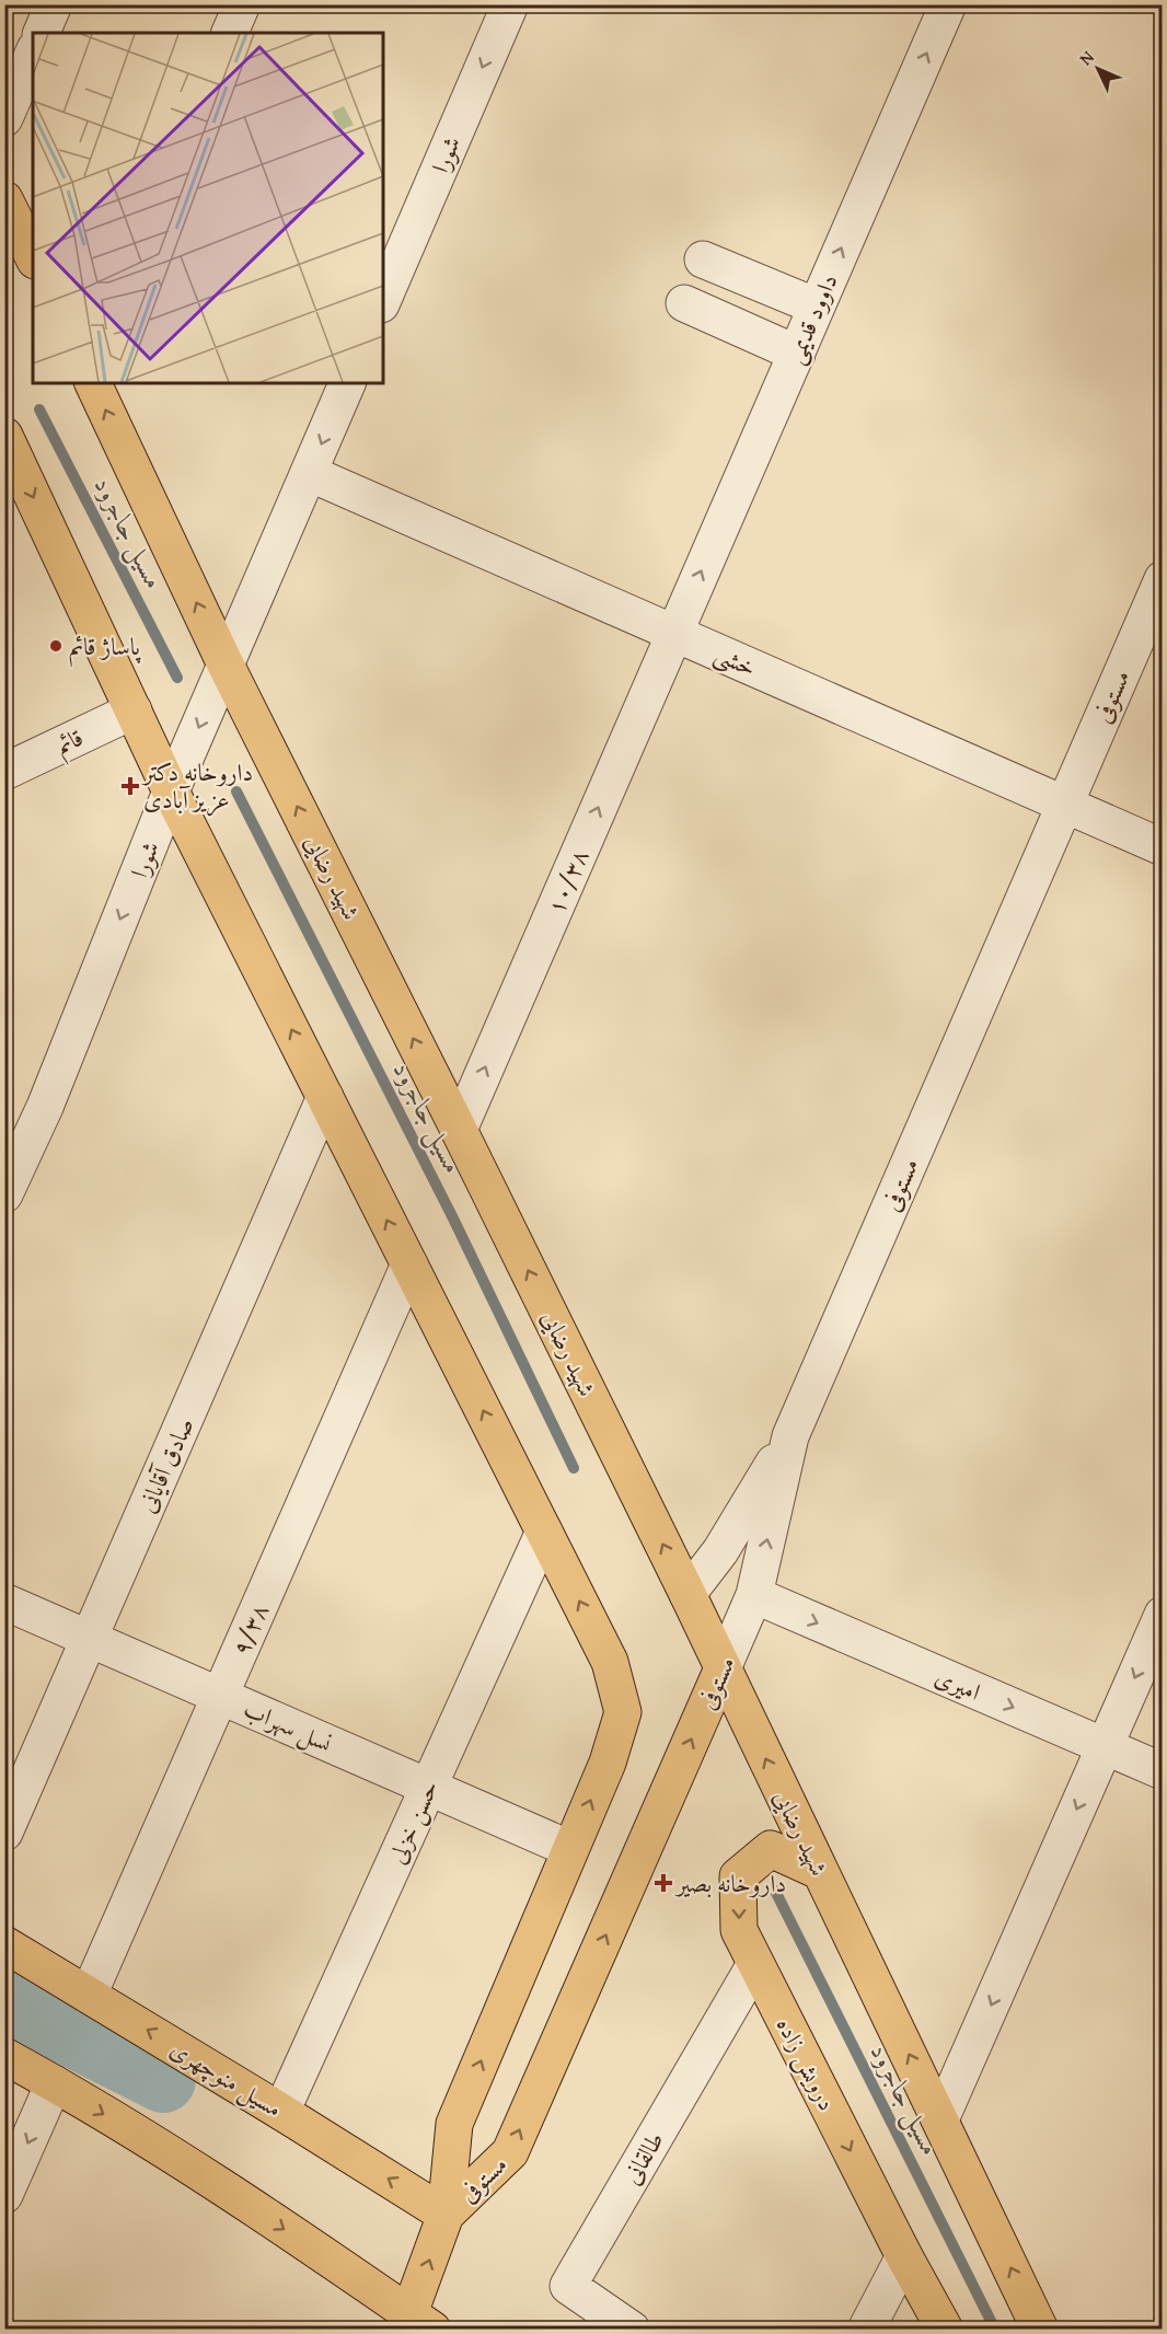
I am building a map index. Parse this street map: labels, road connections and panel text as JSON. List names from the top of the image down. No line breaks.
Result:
{"streets":{"main road":["مستوفی","شهید رضایی","درویش زاده","مسیل منوچهری"],"street":["شورا","داوود قدیمی","خشی","قائم","۱۰/۳۸","صادق آقایانی","۹/۳۸","امیری","نسل سهراب","حسن خزلی","طالقانی"]},"crossings":[["شورا","خشی"],["شورا","شهید رضایی"],["داوود قدیمی","خشی"],["داوود قدیمی","۱۰/۳۸"],["خشی","مستوفی"],["خشی","۱۰/۳۸"],["مستوفی","شهید رضایی"],["مستوفی","امیری"],["مستوفی","نسل سهراب"],["مستوفی","حسن خزلی"],["مستوفی","مسیل منوچهری"],["شهید رضایی","۱۰/۳۸"],["شهید رضایی","درویش زاده"],["صادق آقایانی","نسل سهراب"],["۹/۳۸","نسل سهراب"],["۹/۳۸","مسیل منوچهری"],["نسل سهراب","حسن خزلی"],["حسن خزلی","مسیل منوچهری"],["درویش زاده","طالقانی"]],"one_way":["شورا","داوود قدیمی","مستوفی","۱۰/۳۸","امیری"],"water":["مسیل جاجرود"],"places":{"other":["پاساژ قائم"],"health":["داروخانه دکتر عزیز آبادی","داروخانه بصیر"]},"north":"top left"}
